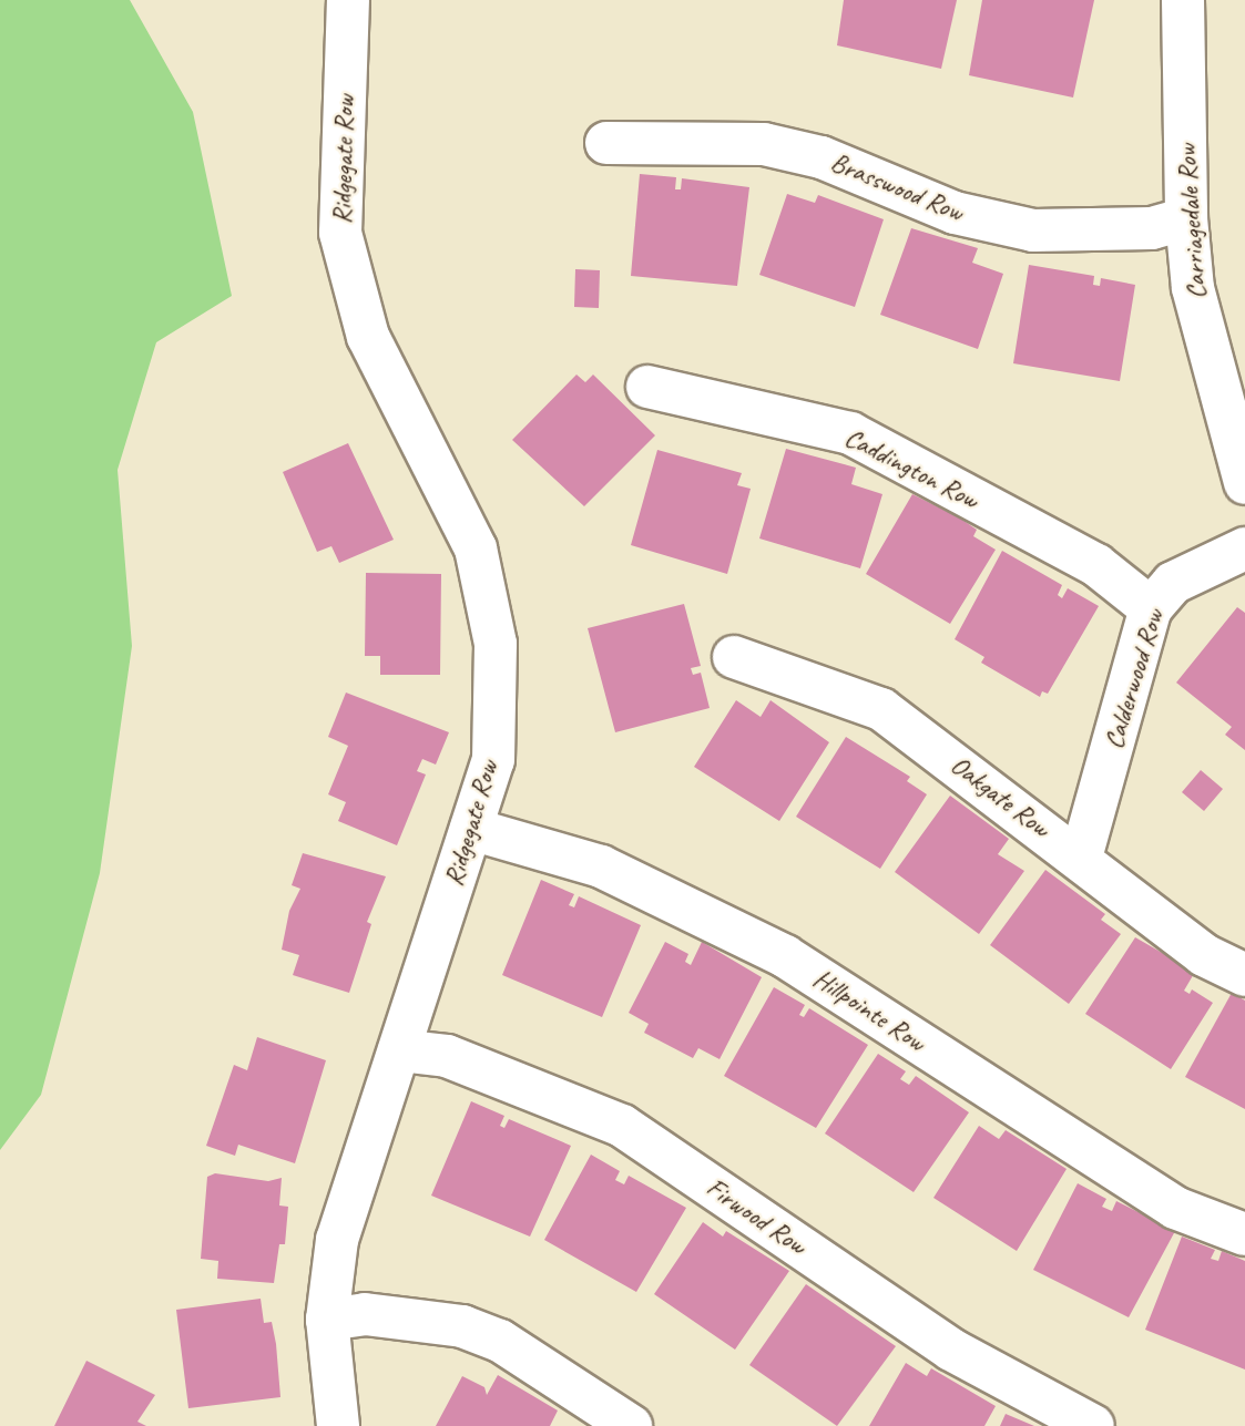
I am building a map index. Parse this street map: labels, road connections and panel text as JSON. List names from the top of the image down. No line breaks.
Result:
{"streets":{"street":["Ridgegate Row","Brasswood Row","Carriagedale Row","Caddington Row","Calderwood Row","Oakgate Row","Hillpointe Row","Firwood Row"]},"crossings":[["Ridgegate Row","Hillpointe Row"],["Ridgegate Row","Firwood Row"],["Brasswood Row","Carriagedale Row"],["Caddington Row","Calderwood Row"],["Calderwood Row","Oakgate Row"]]}
